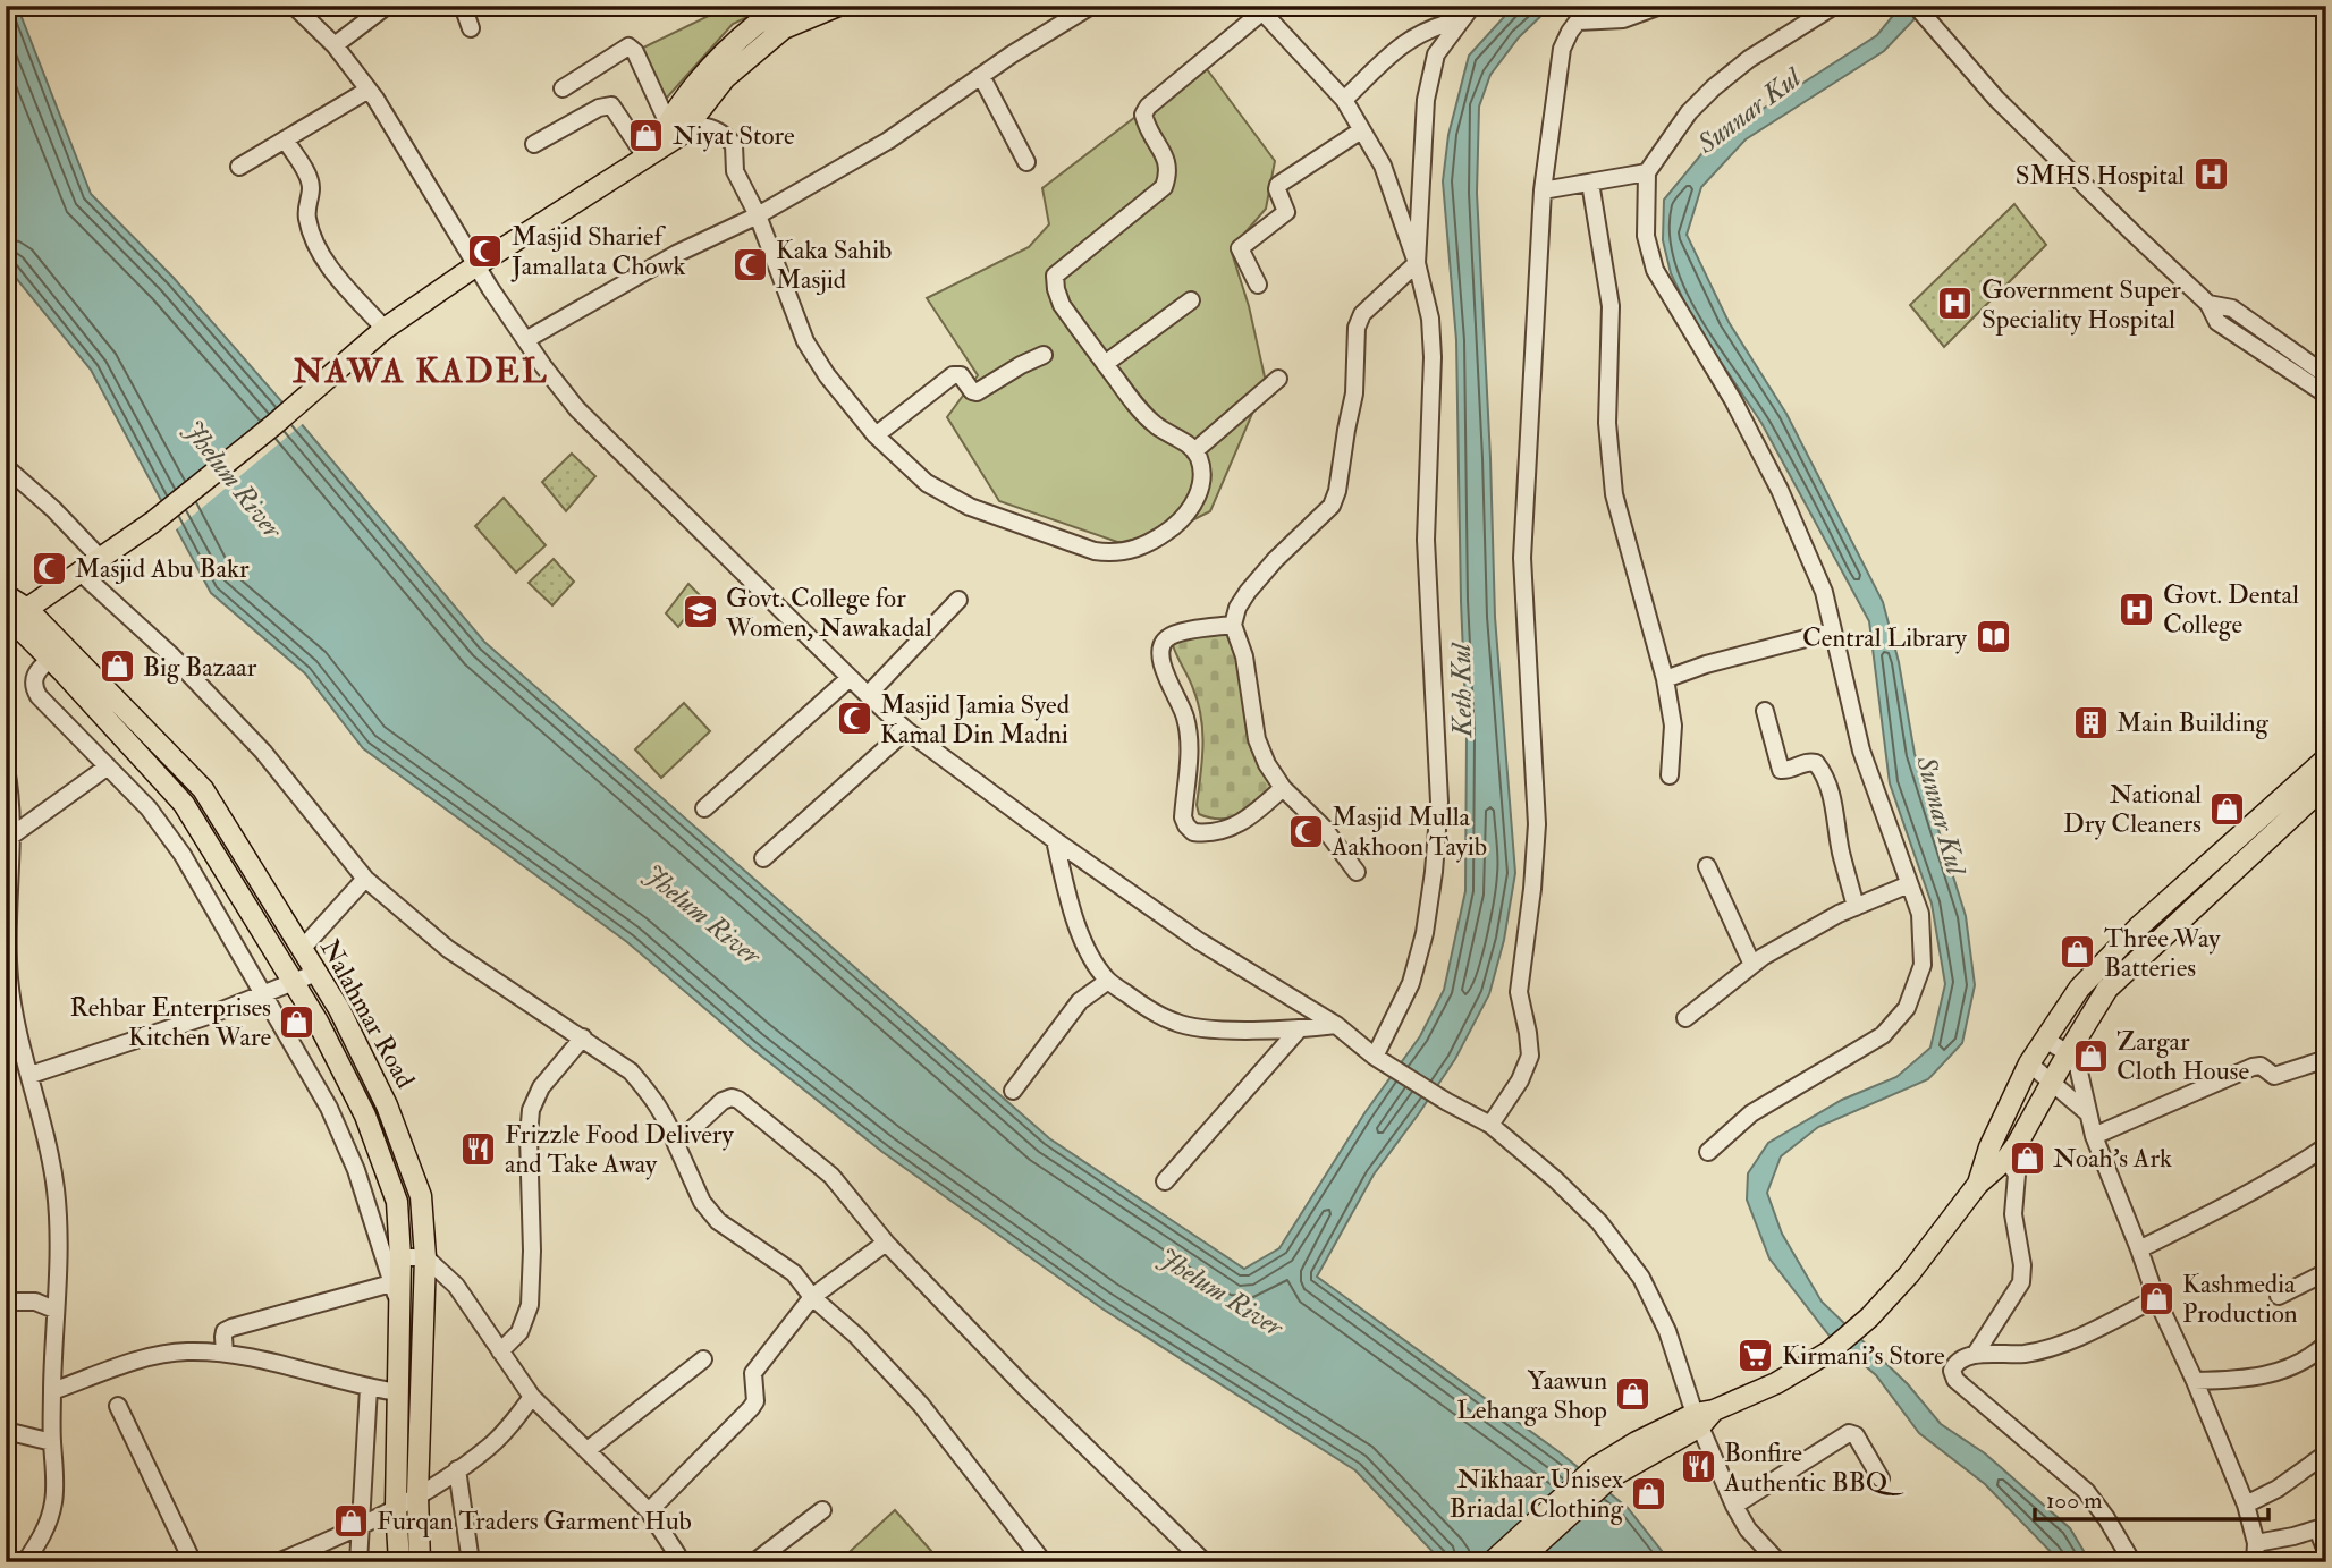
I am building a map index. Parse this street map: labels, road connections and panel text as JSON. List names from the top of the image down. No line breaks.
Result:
{"streets":{"main road":["Nalahmar Road"]},"districts":["NAWA KADEL"],"water":["Sunnar Kul","Jhelum River","Keth Kul"],"places":{"shop":["Niyat Store","Big Bazaar","National Dry Cleaners","Three Way Batteries","Rehbar Enterprises Kitchen Ware","Zargar Cloth House","Noah's Ark","Kashmedia Production","Yaawun Lehanga Shop","Nikhaar Unisex Briadal Clothing","Furqan Traders Garment Hub"],"hospital":["SMHS Hospital","Government Super Speciality Hospital","Govt. Dental College"],"mosque":["Masjid Sharief Jamallata Chowk","Kaka Sahib Masjid","Masjid Abu Bakr","Masjid Jamia Syed Kamal Din Madni","Masjid Mulla Aakhoon Tayib"],"school or university":["Govt. College for Women, Nawakadal"],"library":["Central Library"],"building":["Main Building"],"restaurant":["Frizzle Food Delivery and Take Away","Bonfire Authentic BBQ"],"supermarket":["Kirmani's Store"]},"scale_bar":"100 m"}
